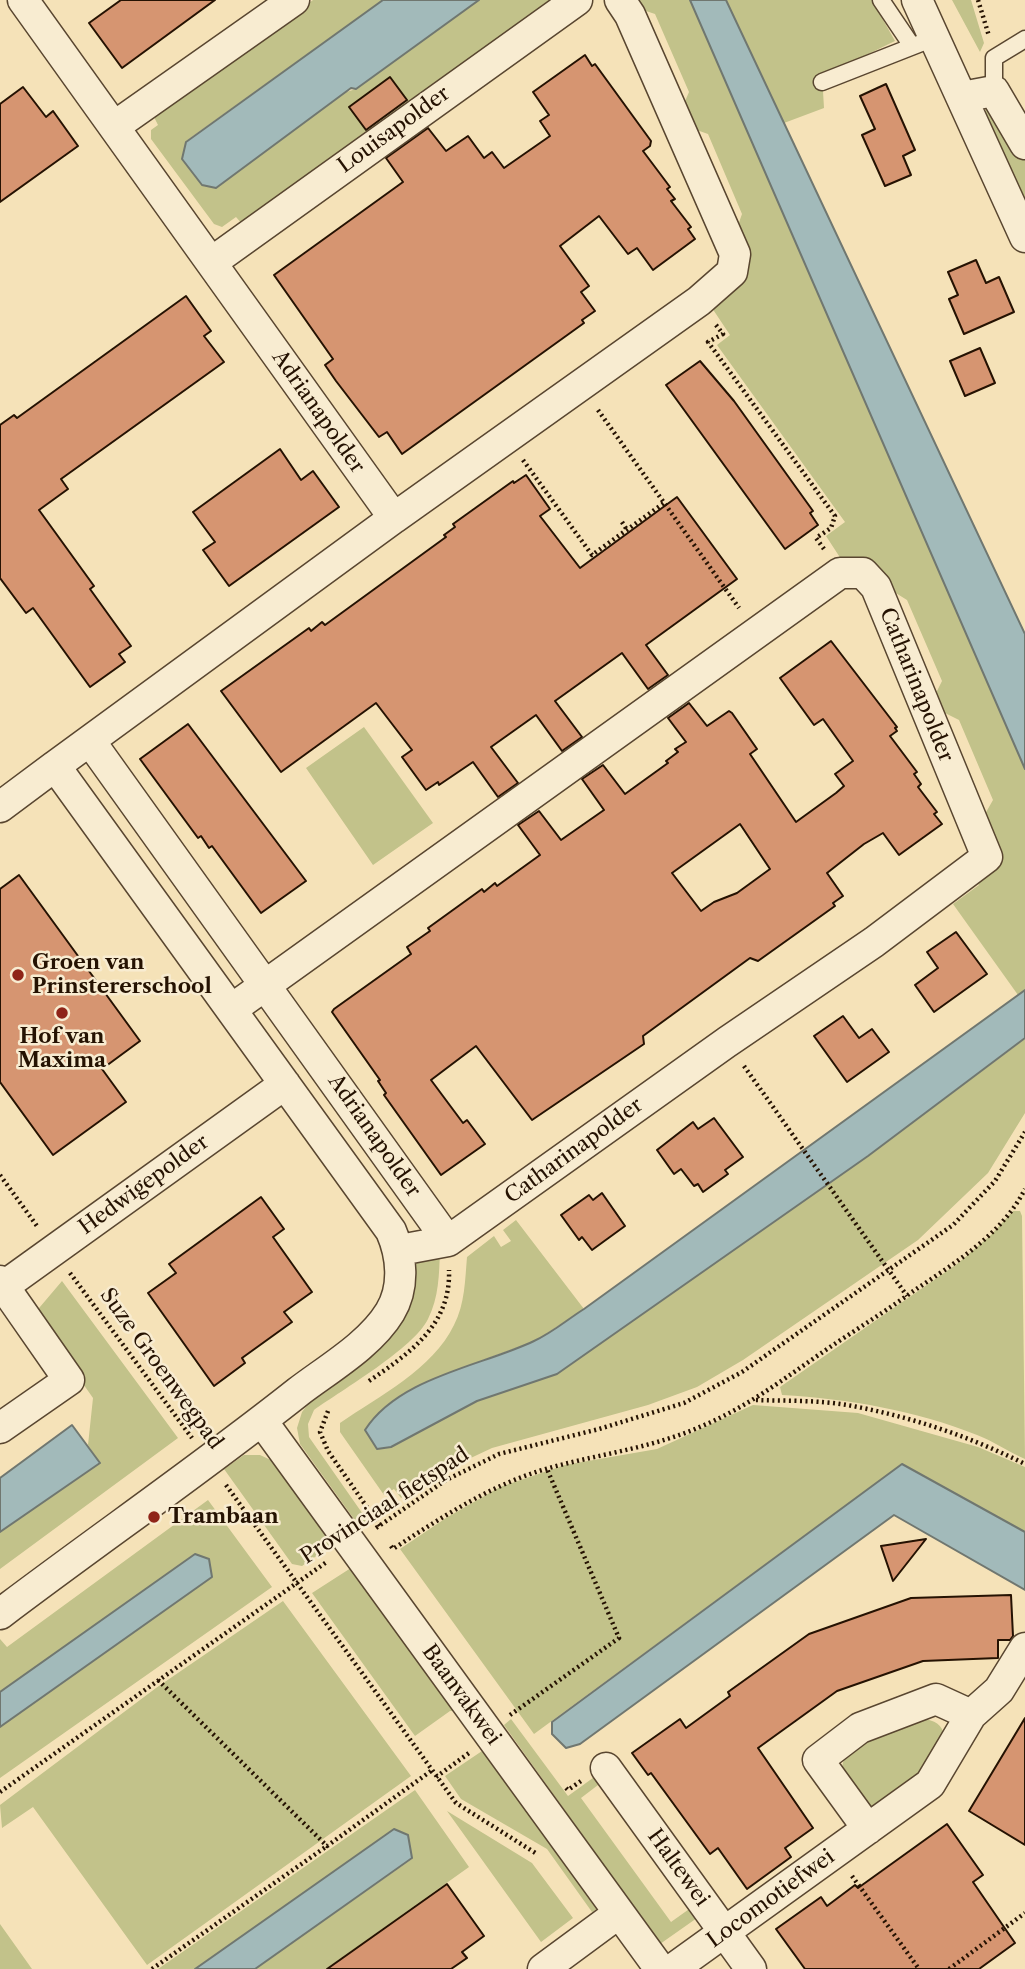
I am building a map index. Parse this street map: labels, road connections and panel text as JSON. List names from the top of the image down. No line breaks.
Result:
{"streets":{"street":["Louisapolder","Adrianapolder","Catharinapolder","Hedwigepolder","Baanvakwei","Haltewei","Locomotiefwei"],"path":["Suze Groenwegpad","Provinciaal fietspad"]},"crossings":[["Louisapolder","Adrianapolder"],["Adrianapolder","Catharinapolder"],["Adrianapolder","Hedwigepolder"],["Adrianapolder","Suze Groenwegpad"],["Adrianapolder","Baanvakwei"],["Hedwigepolder","Suze Groenwegpad"],["Suze Groenwegpad","Provinciaal fietspad"],["Provinciaal fietspad","Baanvakwei"],["Haltewei","Locomotiefwei"]],"places":["Groen van Prinstererschool","Hof van Maxima","Trambaan"]}
